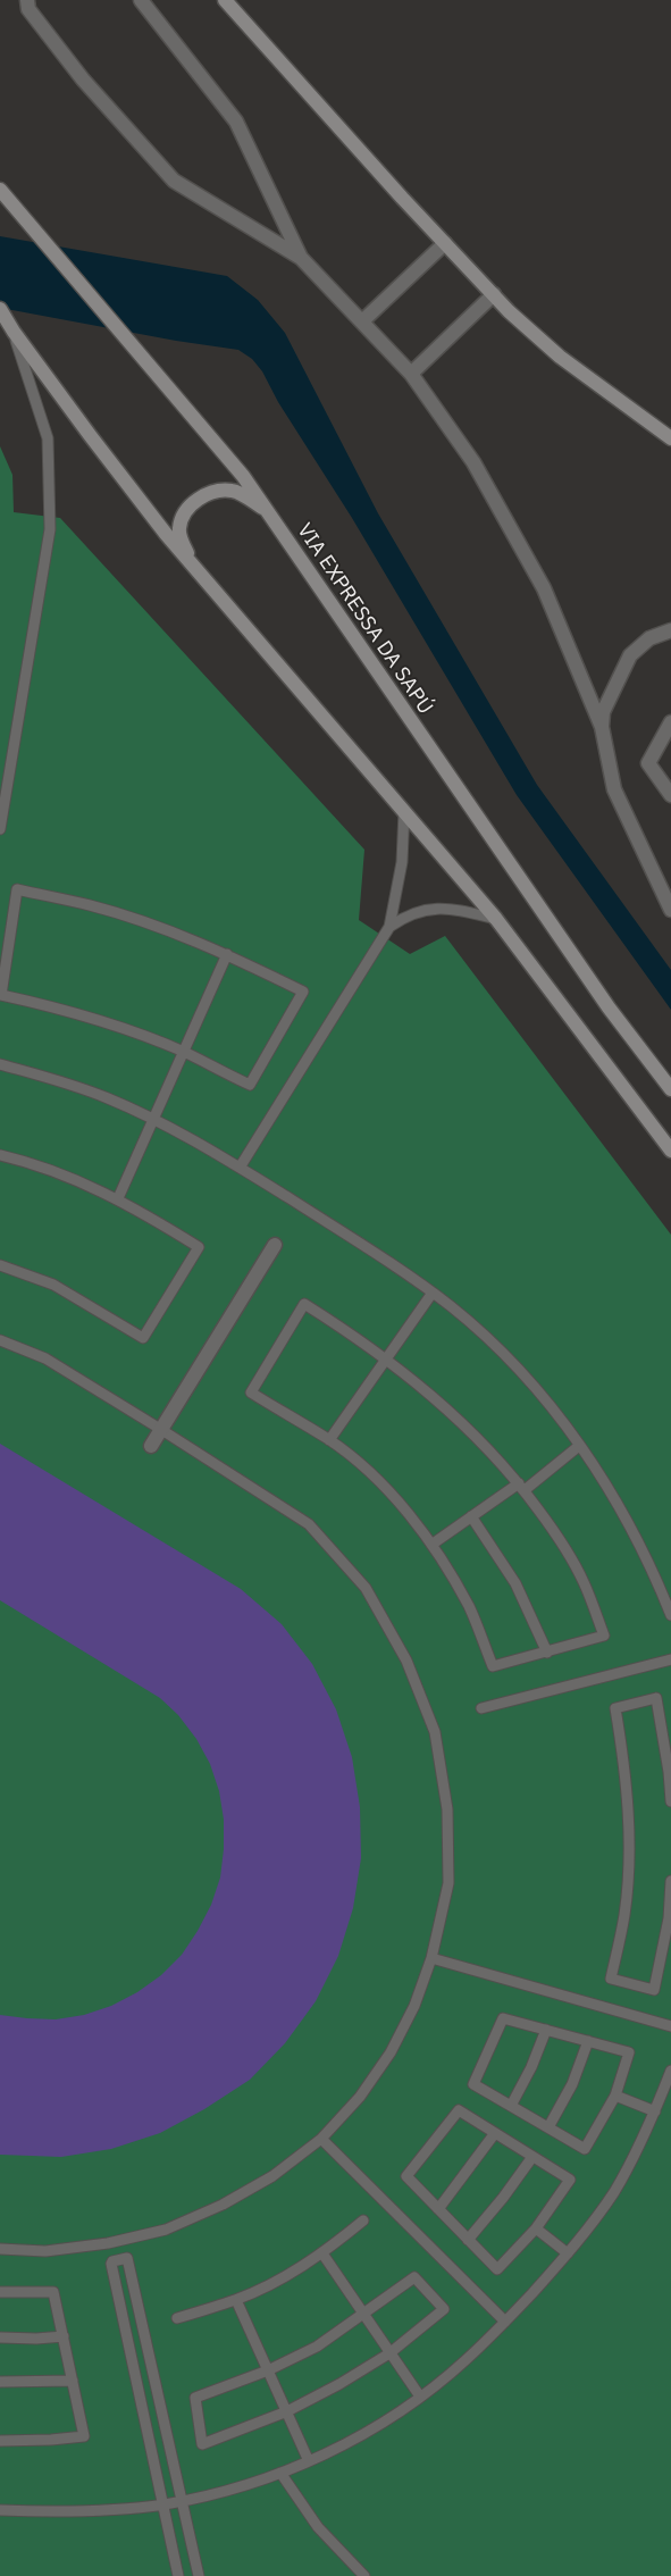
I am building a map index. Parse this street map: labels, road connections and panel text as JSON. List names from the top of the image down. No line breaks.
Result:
{"streets":{"main road":["VIA EXPRESSA DA SAPÚ"]}}
